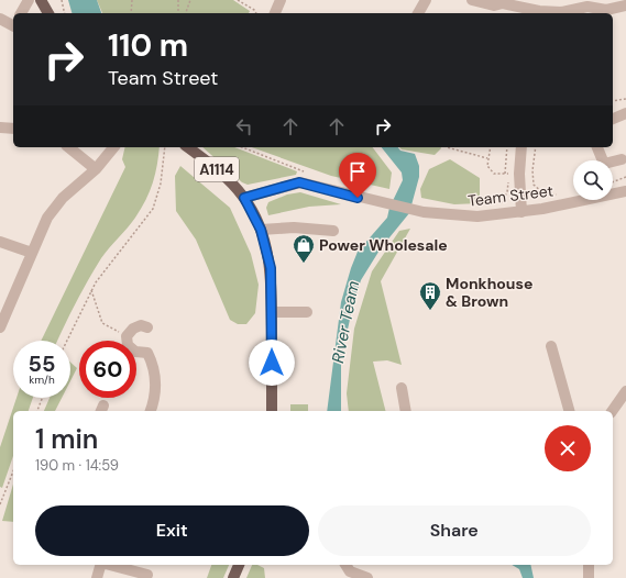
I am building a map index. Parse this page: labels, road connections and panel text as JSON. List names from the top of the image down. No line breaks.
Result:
{"streets":{"main road":["A1114"],"street":["Team Street"]},"crossings":[["A1114","Team Street"]],"water":["River Team"],"places":{"shop":["Power Wholesale"],"building":["Monkhouse & Brown"]},"page":{"turn":["110 m","Team Street"],"speed":"55 km/h","limit":"60","heading":["1 min","190 m · 14:59"],"buttons":["Exit","Share"]}}
